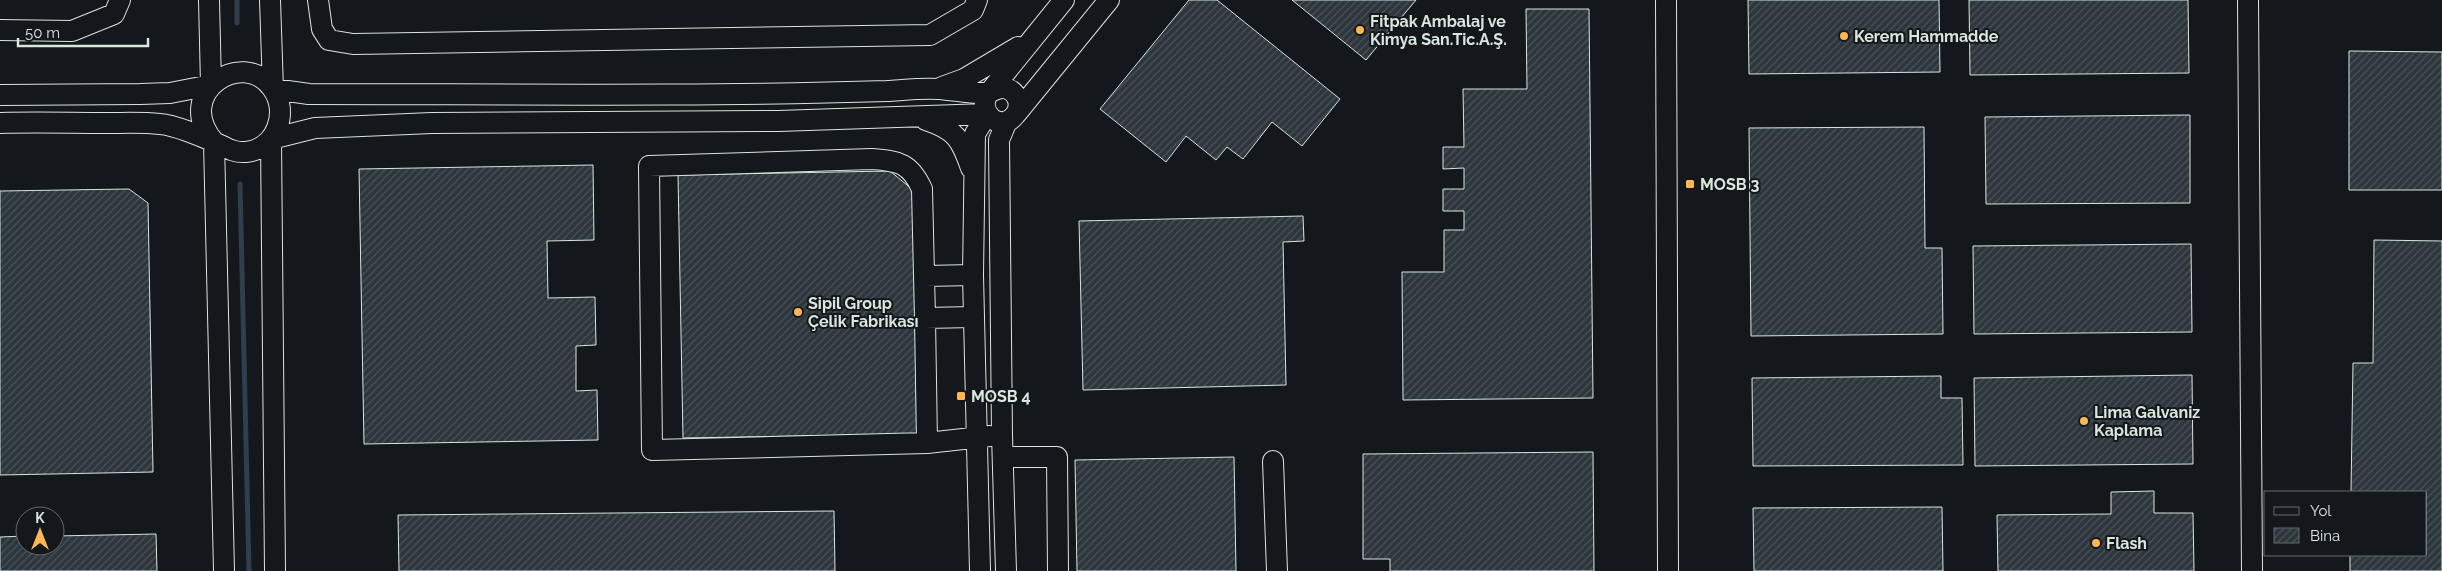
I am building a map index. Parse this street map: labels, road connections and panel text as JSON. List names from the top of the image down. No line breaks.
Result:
{"places":{"other":["Fitpak Ambalaj ve Kimya San.Tic.A.Ş.","Kerem Hammadde","Sipil Group Çelik Fabrikası","Lima Galvaniz Kaplama","Flash"],"transit":["MOSB 3","MOSB 4"]},"legend":["Yol","Bina"],"scale_bar":"50 m","north":"top"}
